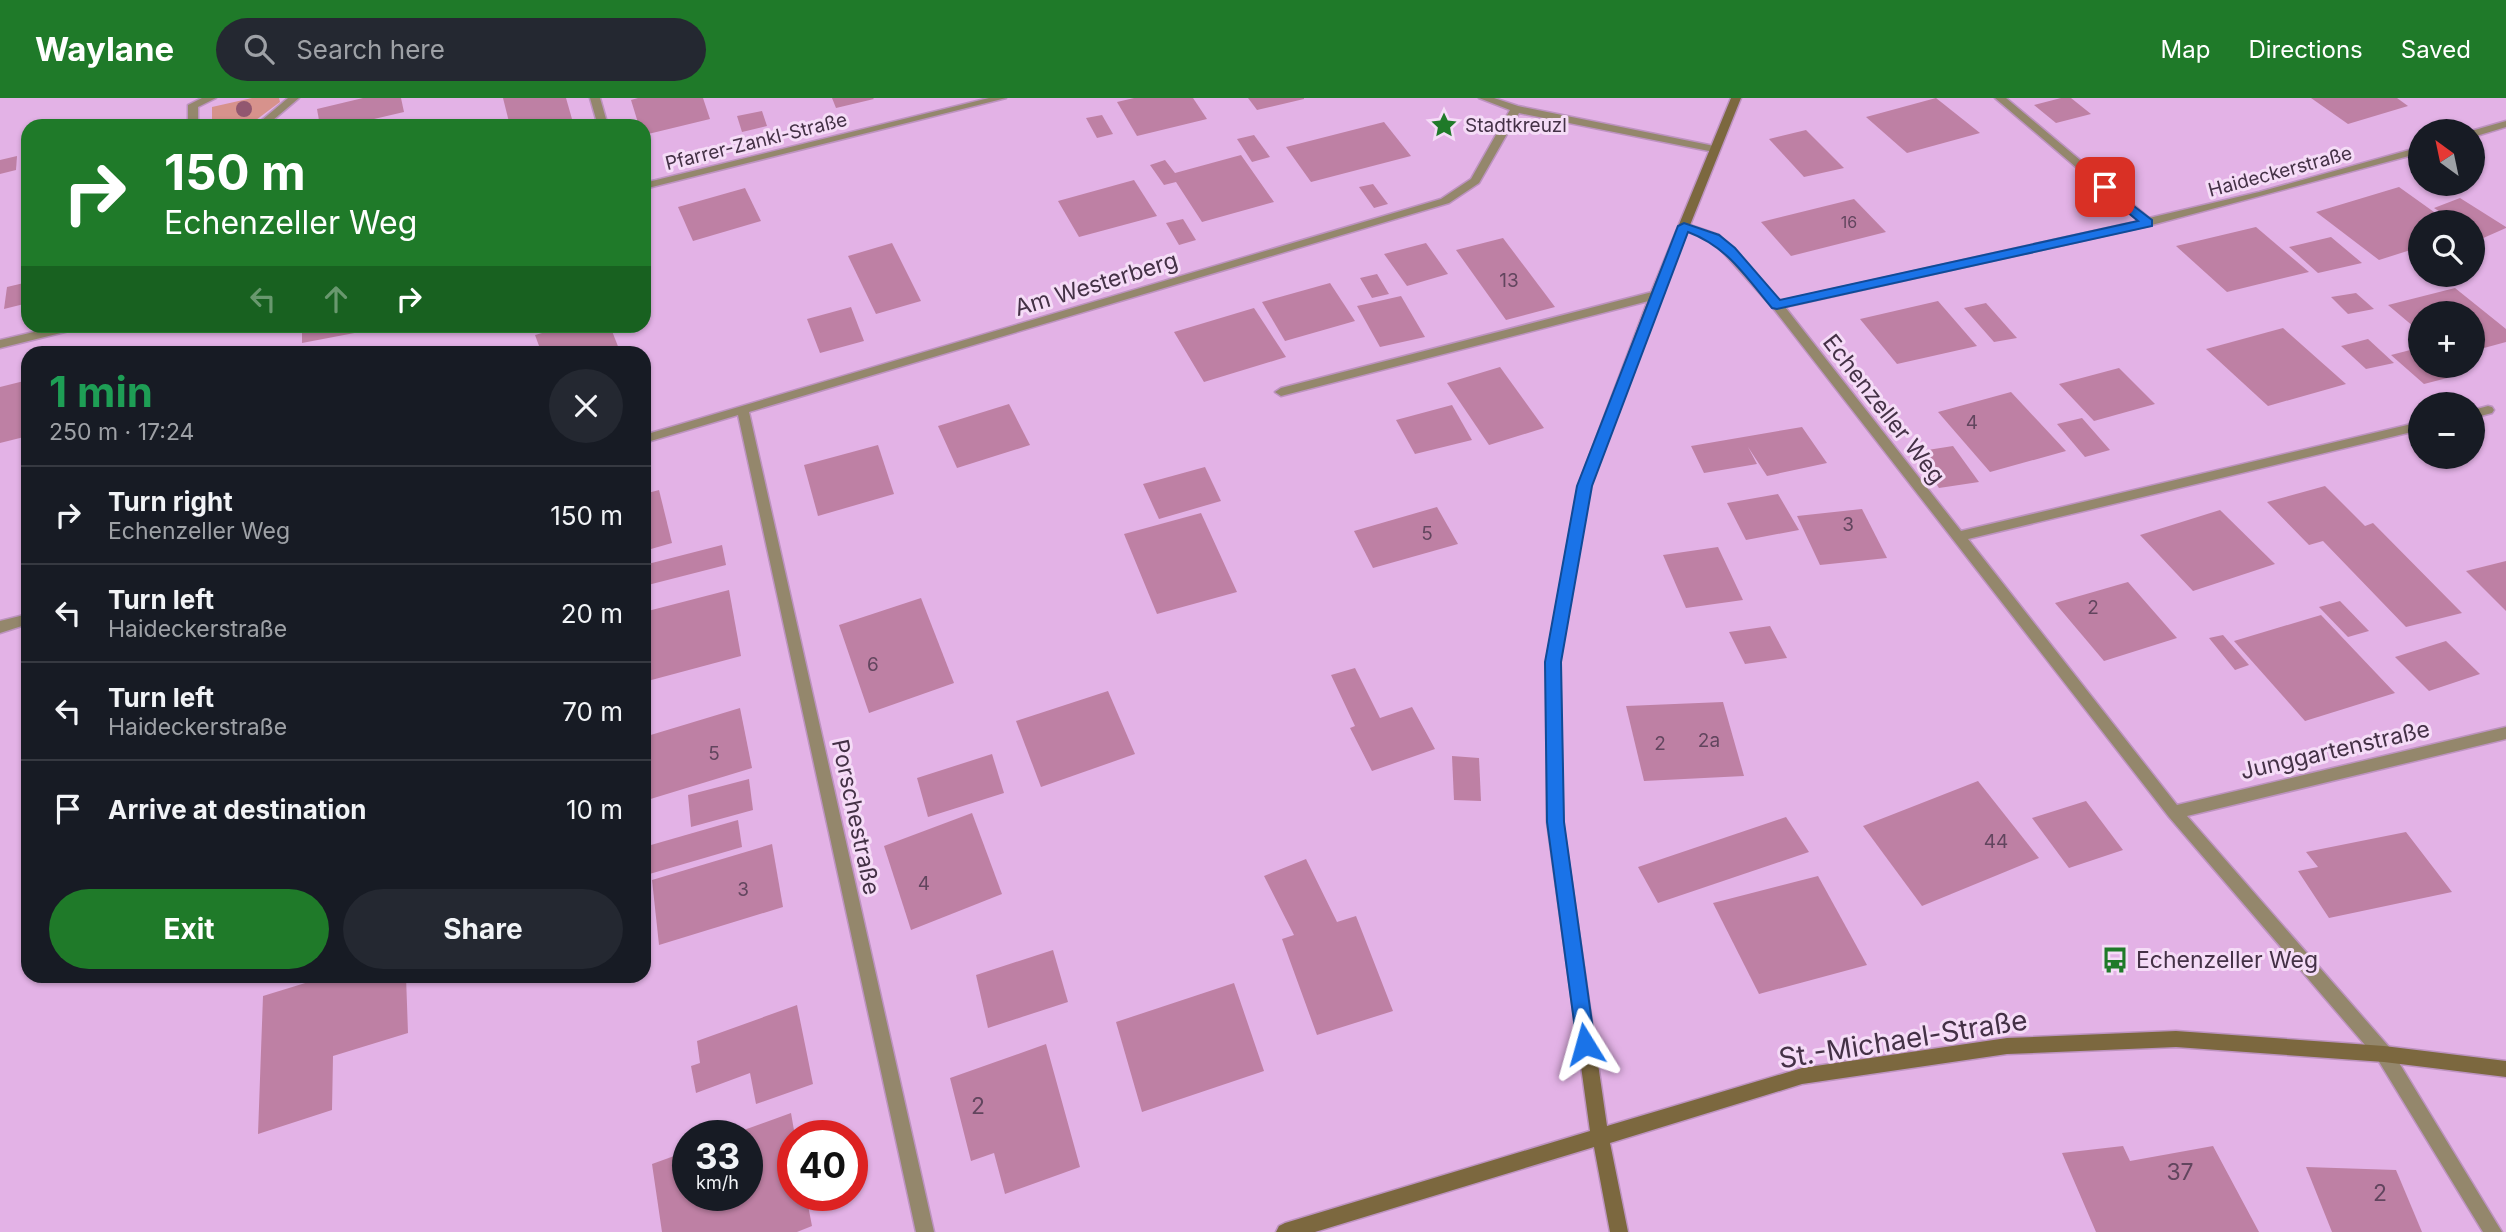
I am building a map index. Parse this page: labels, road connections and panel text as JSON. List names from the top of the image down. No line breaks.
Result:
{"streets":{"street":["Pfarrer-Zankl-Straße","Haideckerstraße","Am Westerberg","Echenzeller Weg","Junggartenstraße","Porschestraße","St.-Michael-Straße"]},"crossings":[["Haideckerstraße","Echenzeller Weg"],["Am Westerberg","Porschestraße"],["Echenzeller Weg","Junggartenstraße"],["Echenzeller Weg","St.-Michael-Straße"]],"places":{"place":["Stadtkreuzl"],"bus stop":["Echenzeller Weg"]},"house_numbers":["16","13","4","3","5","2","6","2a","2","5","44","4","3","2","37","2"],"north":"top left","page":{"header":"Waylane","search":"Search here","nav":["Map","Directions","Saved"],"map_buttons":["+","−"],"turn":["150 m","Echenzeller Weg"],"heading":["1 min","250 m · 17:24"],"list":[{"name":"Turn right","note":"Echenzeller Weg","value":"150 m"},{"name":"Turn left","note":"Haideckerstraße","value":"20 m"},{"name":"Turn left","note":"Haideckerstraße","value":"70 m"},{"name":"Arrive at destination","value":"10 m"}],"buttons":["Exit","Share"],"speed":"33 km/h","limit":"40"}}
